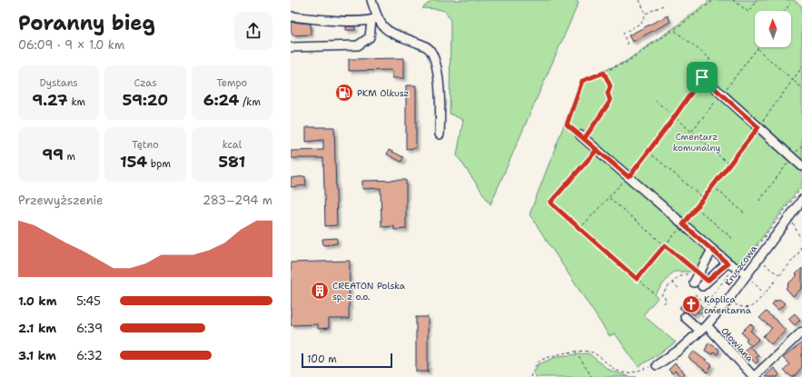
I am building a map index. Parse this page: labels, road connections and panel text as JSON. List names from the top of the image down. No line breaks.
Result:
{"streets":{"street":["Kruszcowa","Ołowiana"]},"crossings":[["Kruszcowa","Ołowiana"]],"parks":["Cmentarz komunalny"],"places":{"fuel station":["PKM Olkusz"],"building":["CREATON Polska sp. z o.o."],"church":["Kaplica cmentarna"]},"scale_bar":"100 m","north":"top","page":{"heading":["Poranny bieg","06:09 · 9 × 1.0 km"],"stats":[["Dystans","9.27 km"],["Czas","59:20"],["Tempo","6:24 /km"],["99 m"],["Tętno","154 bpm"],["kcal","581"]],"chart":["Przewyższenie","283–294 m"],"list":[{"name":"1.0 km","note":"5:45"},{"name":"2.1 km","note":"6:39"},{"name":"3.1 km","note":"6:32"}],"scale":"100 m"}}
